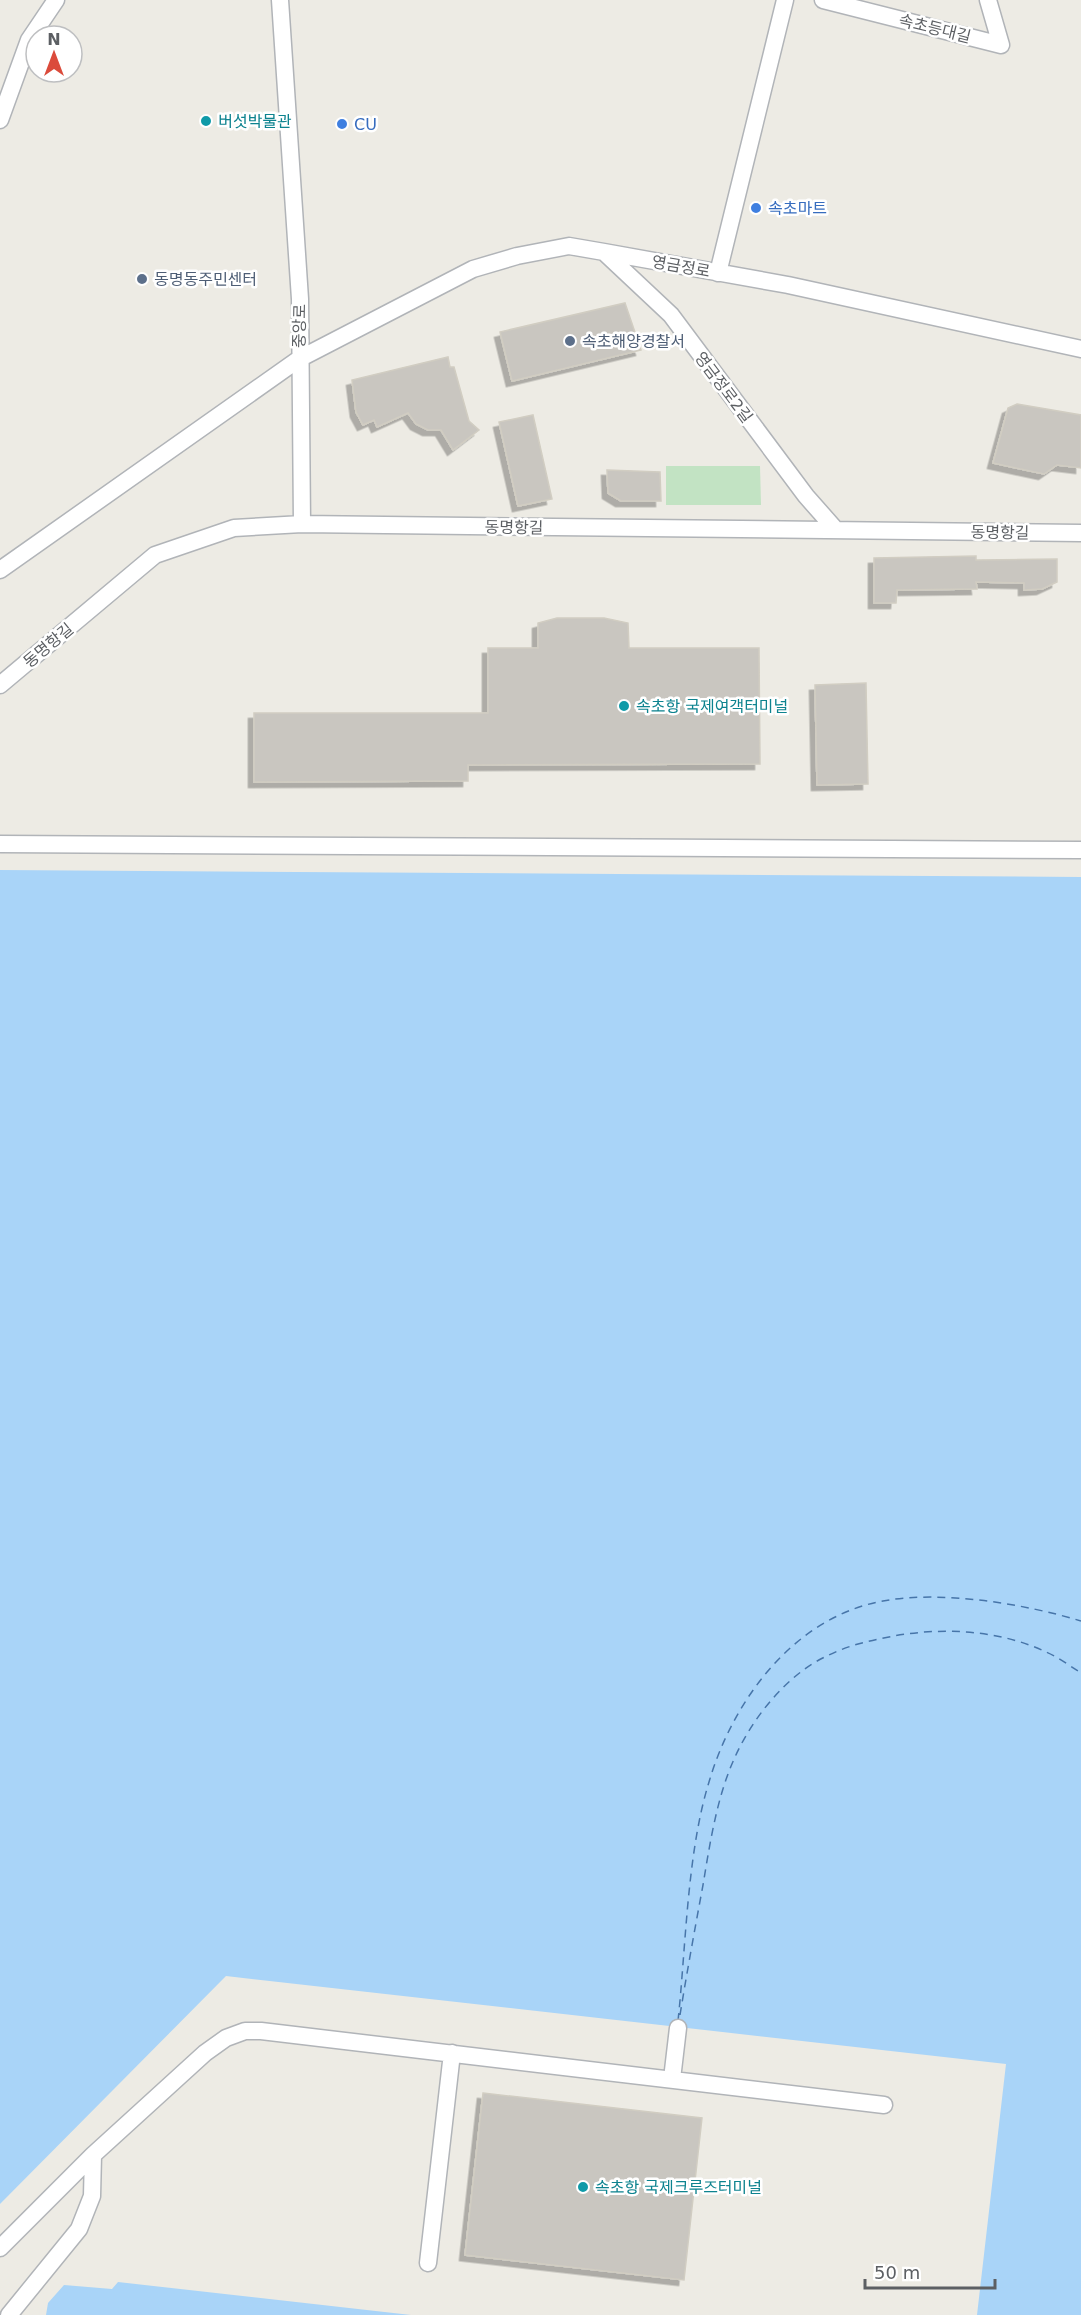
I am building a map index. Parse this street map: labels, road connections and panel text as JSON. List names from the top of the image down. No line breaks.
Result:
{"streets":{"street":["속초등대길","영금정로","중앙로","영금정로2길","동명항길"]},"crossings":[["영금정로","중앙로"],["영금정로","영금정로2길"],["영금정로2길","동명항길"]],"places":["버섯박물관","CU","속초마트","동명동주민센터","속초해양경찰서","속초항 국제여객터미널","속초항 국제크루즈터미널"],"scale_bar":"50 m","north":"top"}
